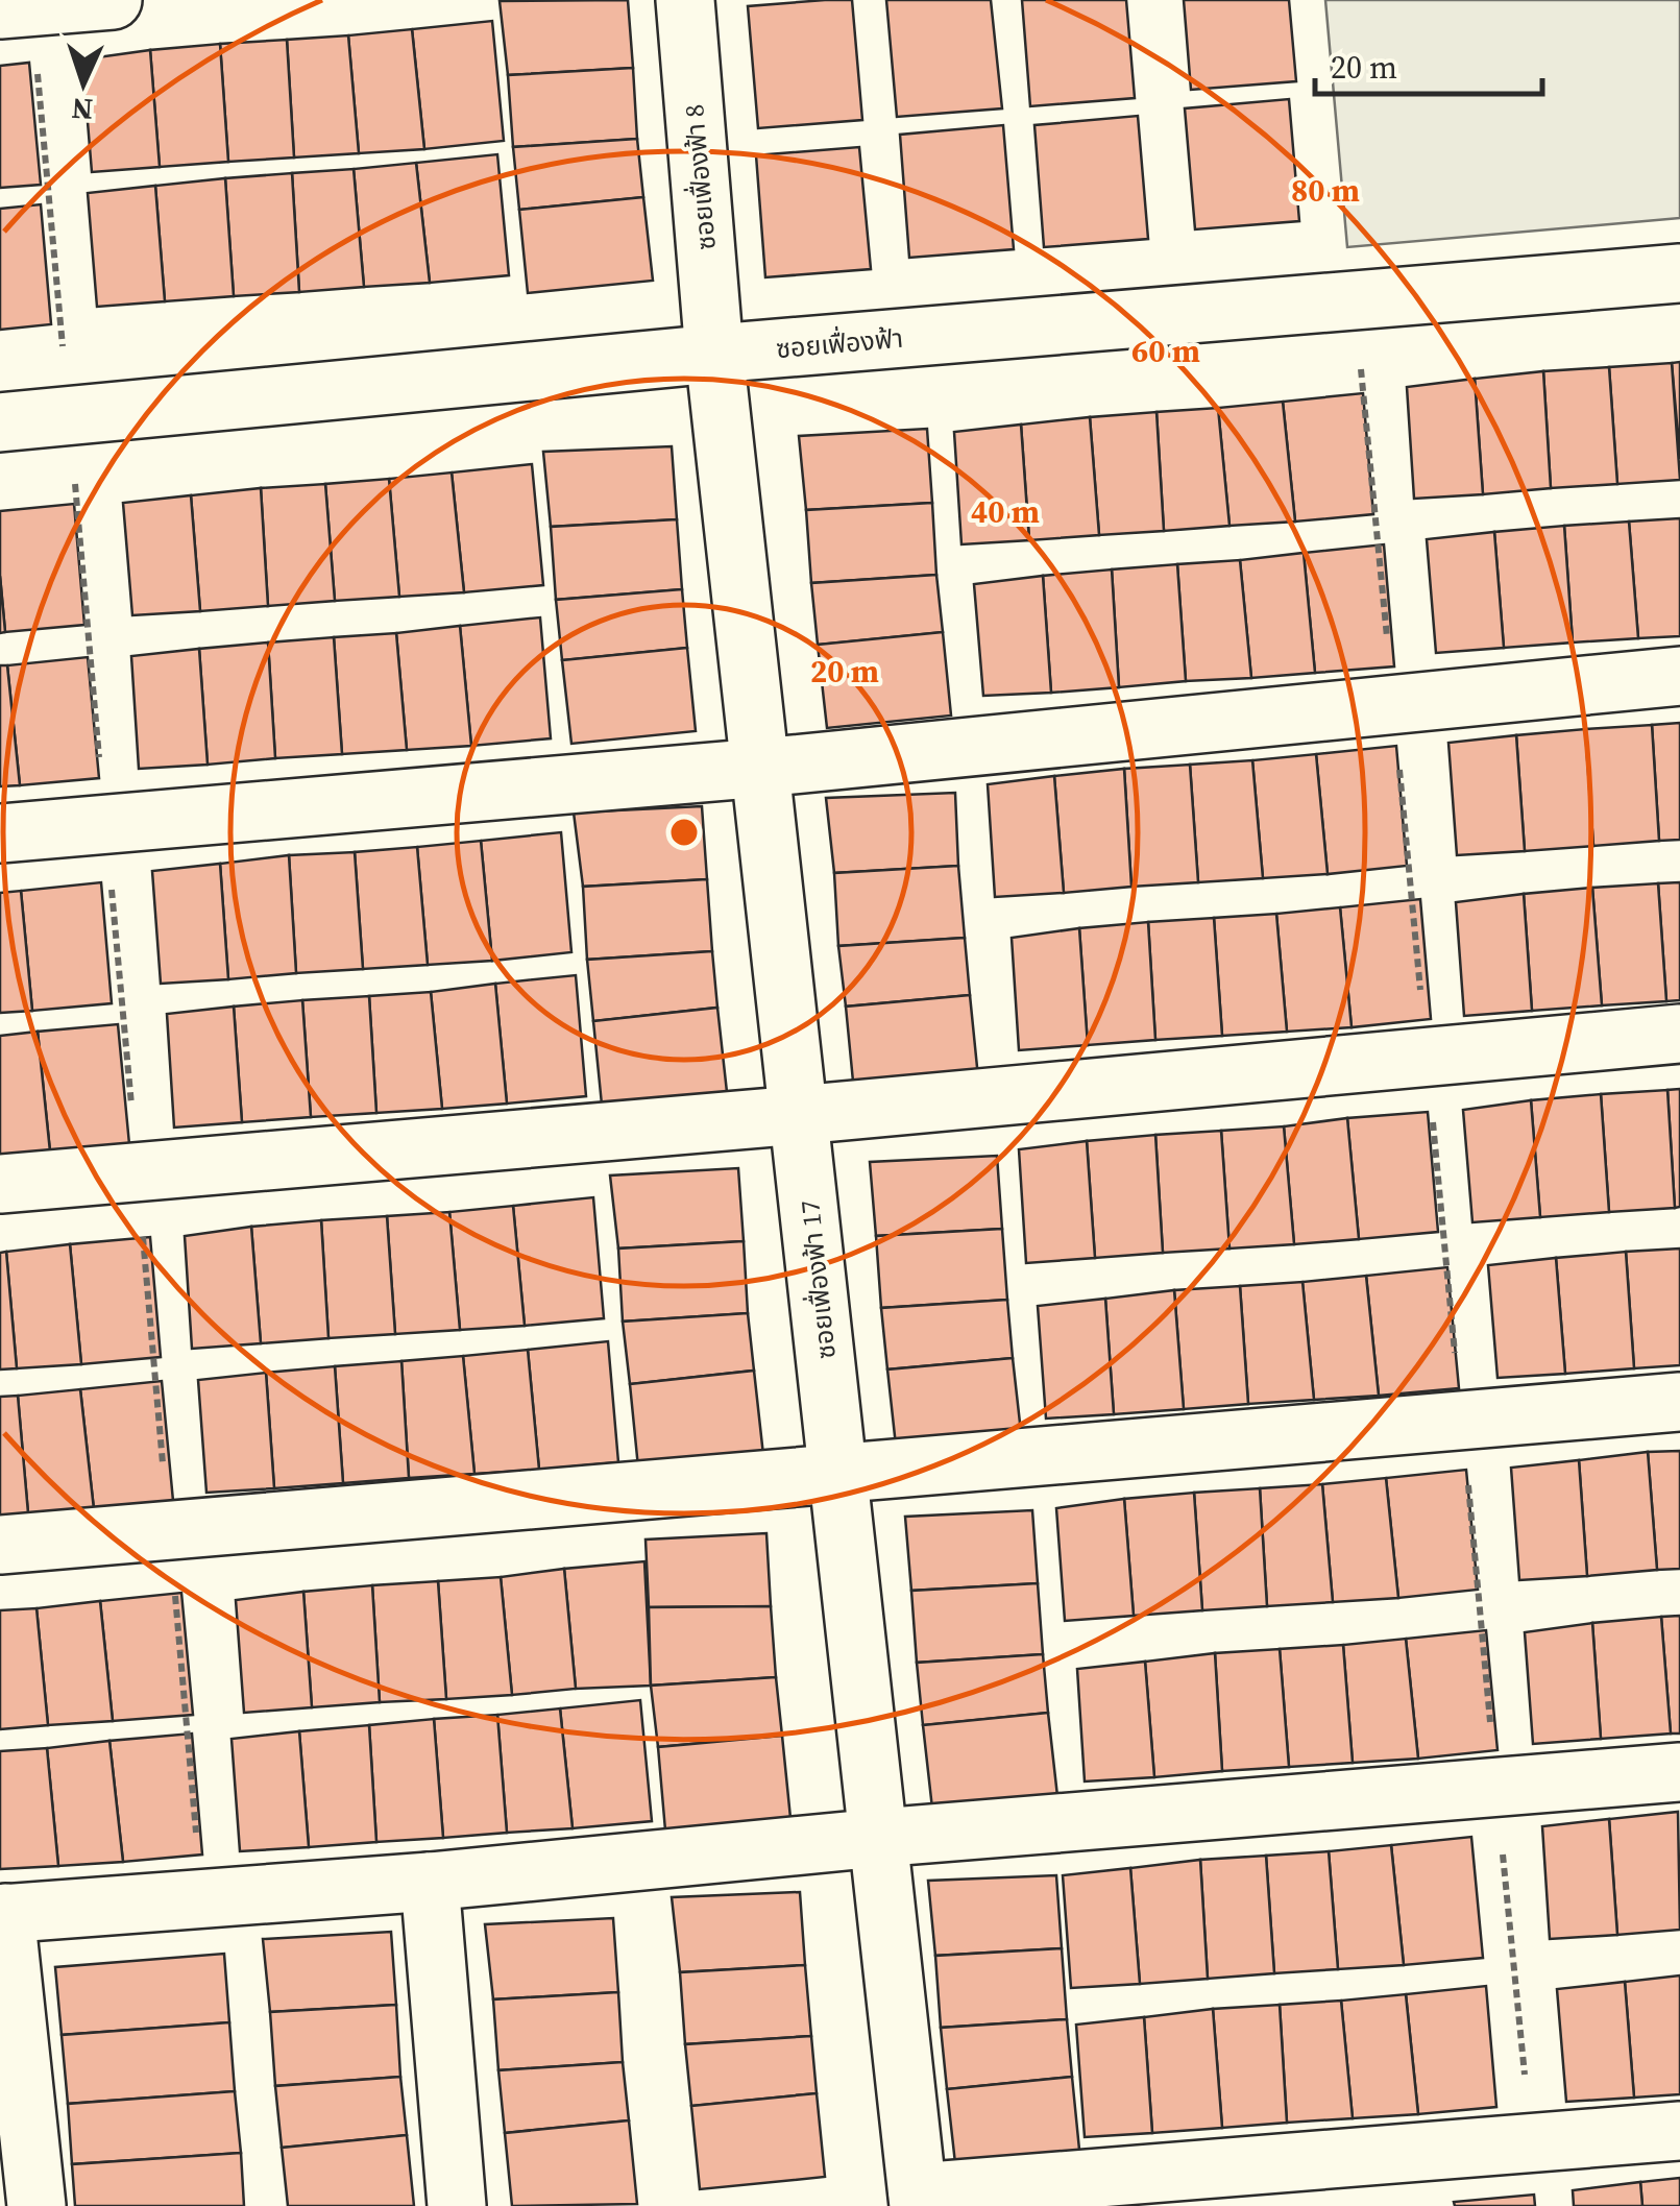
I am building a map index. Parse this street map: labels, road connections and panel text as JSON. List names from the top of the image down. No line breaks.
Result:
{"streets":{"street":["ซอยเฟื่องฟ้า 8","ซอยเฟื่องฟ้า","ซอยเฟื่องฟ้า 17"]},"crossings":[["ซอยเฟื่องฟ้า 8","ซอยเฟื่องฟ้า"],["ซอยเฟื่องฟ้า 8","ซอยเฟื่องฟ้า 17"],["ซอยเฟื่องฟ้า","ซอยเฟื่องฟ้า 17"]],"scale_bar":"20 m","north":"bottom","rings":["80 m","60 m","40 m","20 m"]}
